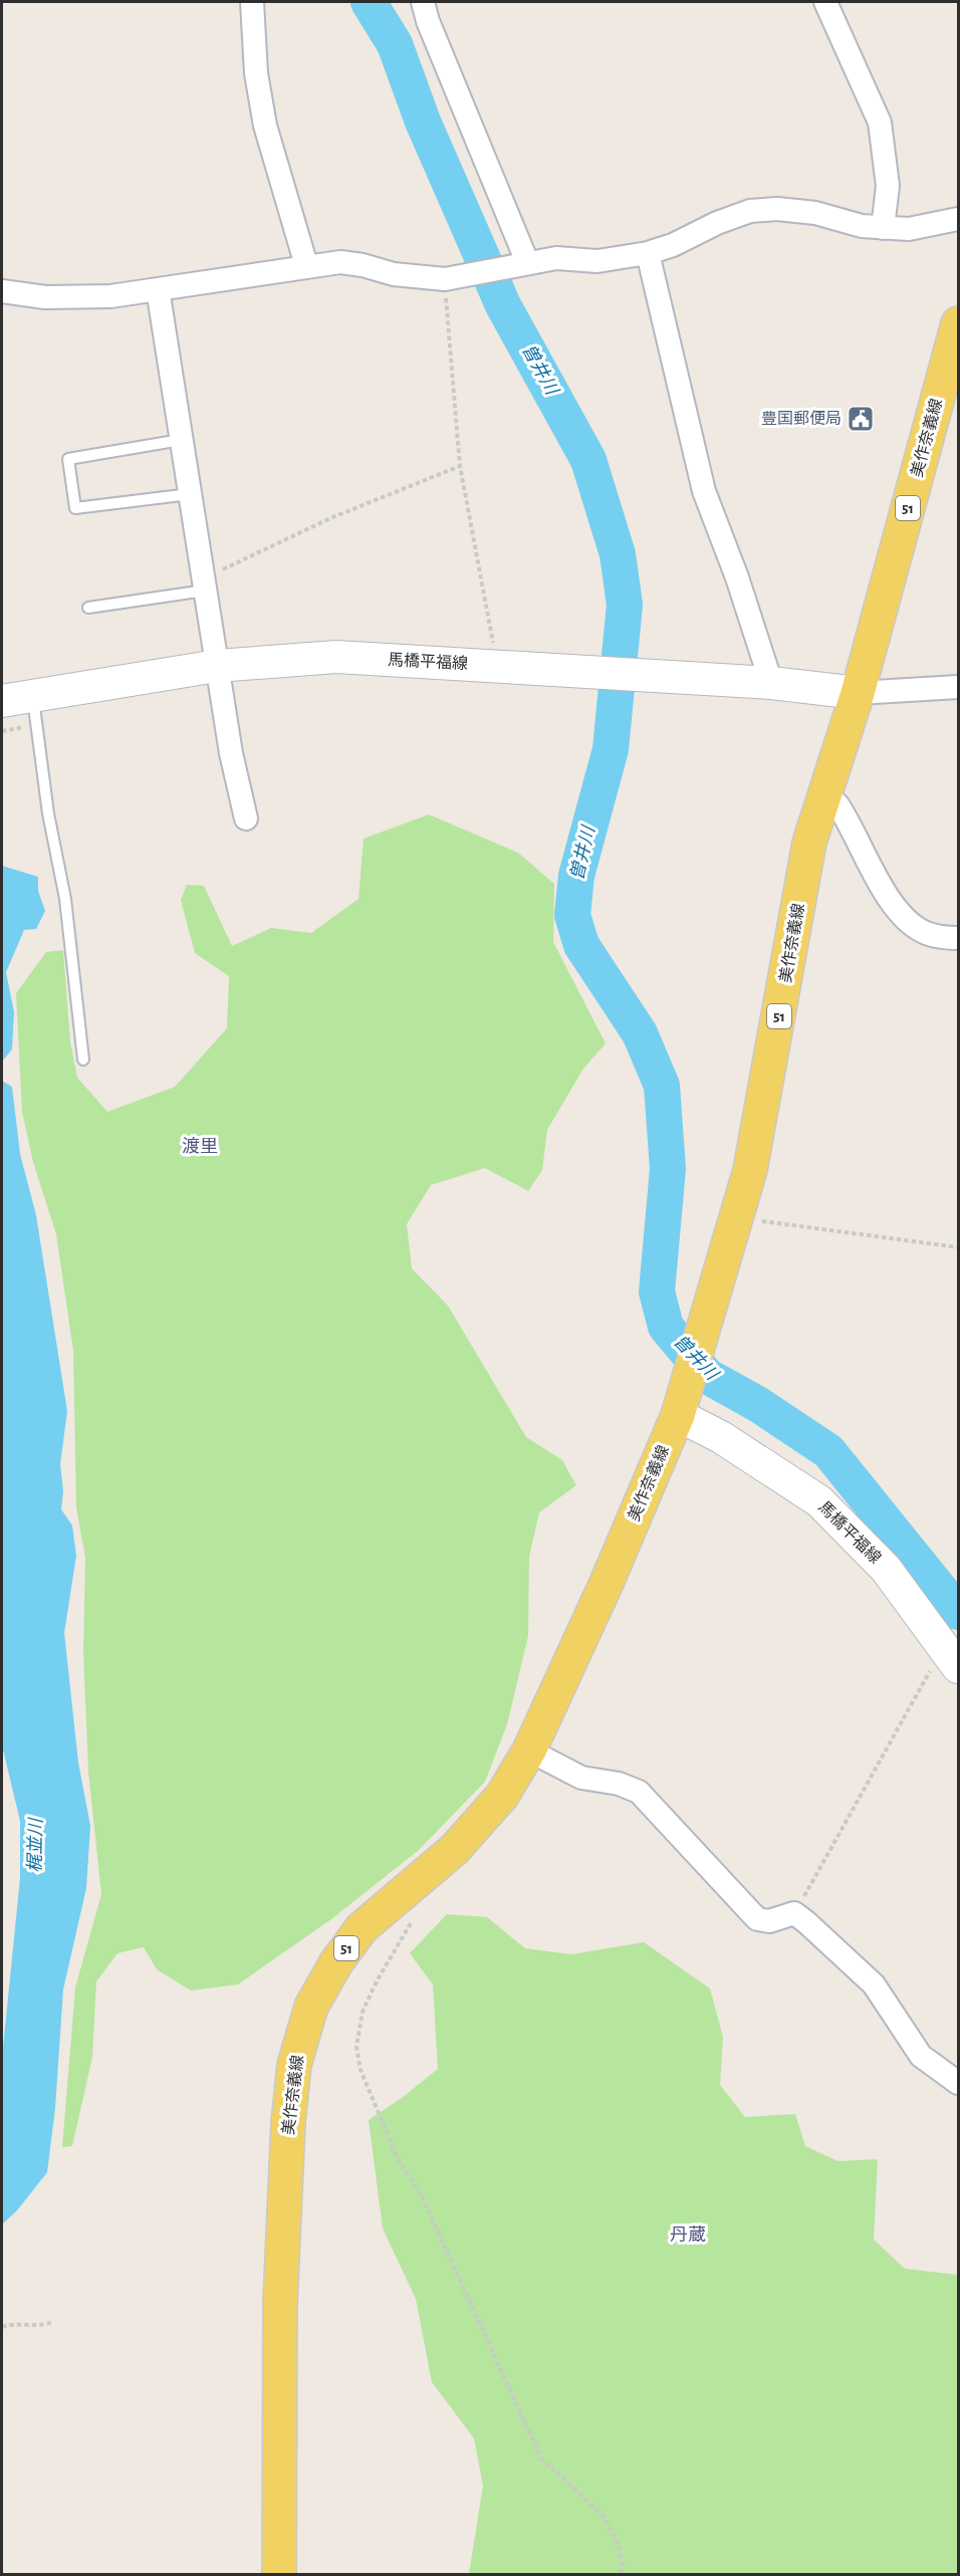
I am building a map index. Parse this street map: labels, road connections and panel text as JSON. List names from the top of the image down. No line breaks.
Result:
{"streets":{"main road":["美作奈義線","51","馬橋平福線"]},"crossings":[["美作奈義線","馬橋平福線"]],"districts":["渡里","丹蔵"],"water":["曽井川","梶並川"],"places":{"public building":["豊国郵便局"]}}
